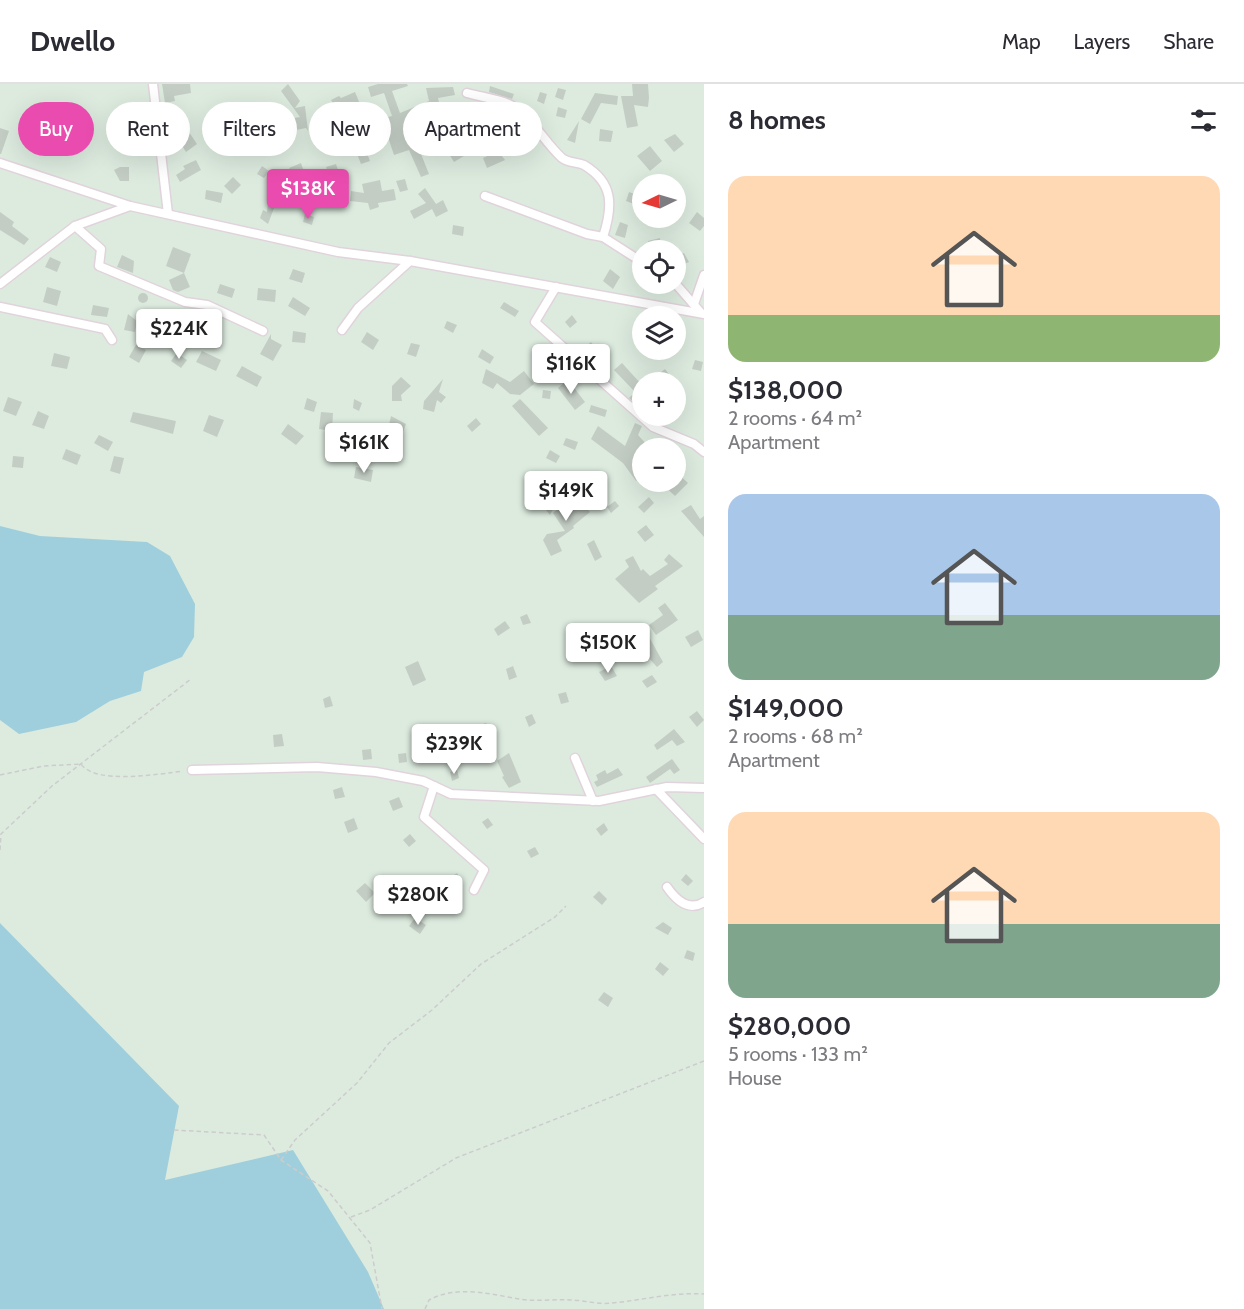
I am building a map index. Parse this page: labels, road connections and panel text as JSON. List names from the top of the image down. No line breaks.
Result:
{"north":"left","page":{"header":"Dwello","nav":["Map","Layers","Share"],"heading":"8 homes","chip":["Buy","Rent","Filters","New","Apartment"],"list":[{"name":"$138,000","note":"2 rooms · 64 m² · Apartment"},{"name":"$149,000","note":"2 rooms · 68 m² · Apartment"},{"name":"$280,000","note":"5 rooms · 133 m² · House"}],"price":["$138K","$224K","$116K","$161K","$149K","$150K","$239K","$280K"],"map_buttons":["+","−"]}}
